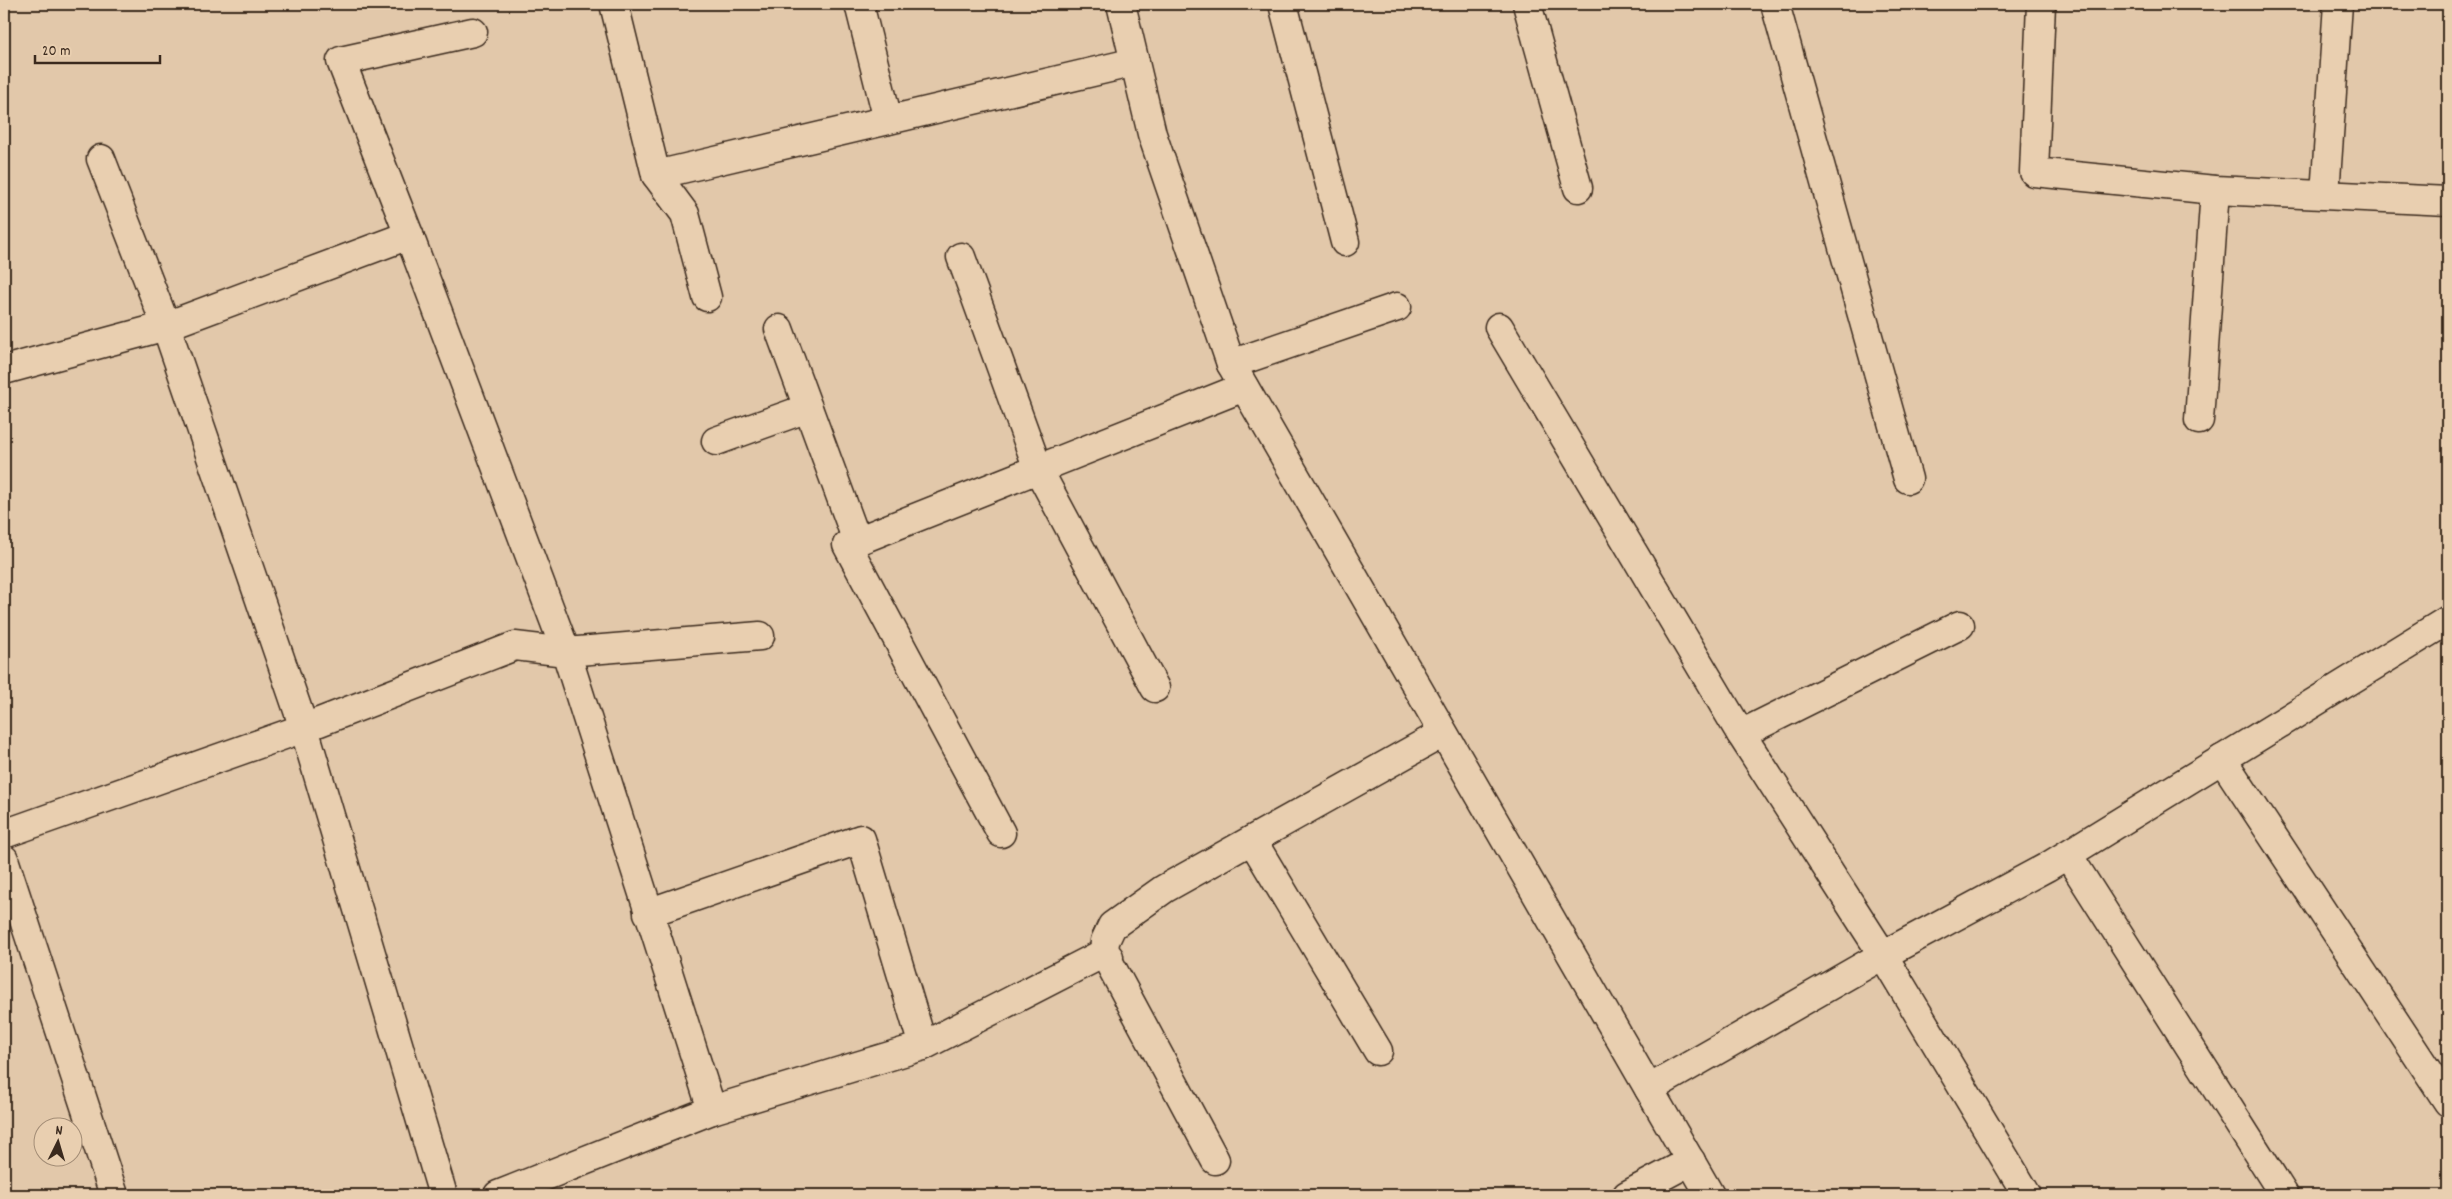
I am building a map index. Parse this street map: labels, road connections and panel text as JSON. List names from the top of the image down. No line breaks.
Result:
{"scale_bar":"20 m","north":"top"}
